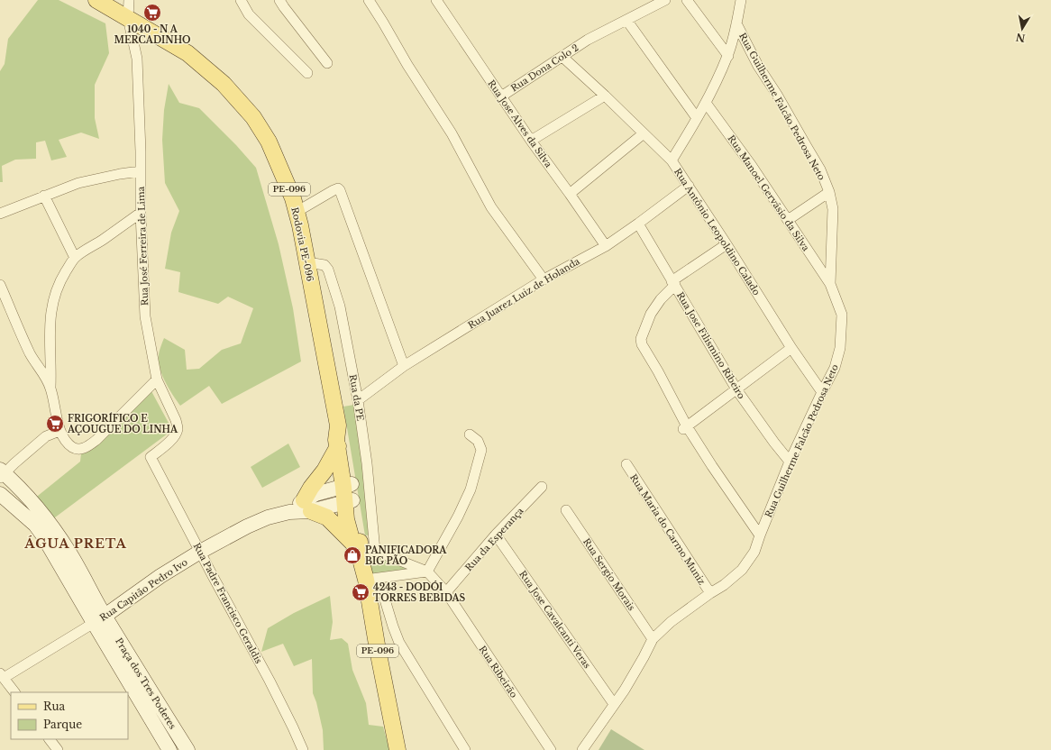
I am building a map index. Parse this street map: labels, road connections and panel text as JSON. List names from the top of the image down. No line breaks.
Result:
{"streets":{"main road":["PE-096","Rodovia PE-096","Rua Capitão Pedro Ivo","Praça dos Tres Poderes"],"street":["Rua Dona Colo 2","Rua Guilherme Falcão Pedrosa Neto","Rua Jose Alves da Silva","Rua Manoel Gervásio da Silva","Rua Antônio Leopoldino Calado","Rua José Ferreira de Lima","Rua Juarez Luiz de Holanda","Rua Jose Filismino Ribeiro","Rua da PE","Rua Maria do Carmo Muniz","Rua da Esperança","Rua Sergio Morais","Rua Padre Francisco Geraldis","Rua Jose Cavalcanti Veras","Rua Ribeirão"]},"crossings":[["Rua Dona Colo 2","Rua Jose Alves da Silva"],["Rua Dona Colo 2","Rua Antônio Leopoldino Calado"],["Rua Guilherme Falcão Pedrosa Neto","Rua Manoel Gervásio da Silva"],["Rua Guilherme Falcão Pedrosa Neto","Rua Antônio Leopoldino Calado"],["Rua Guilherme Falcão Pedrosa Neto","Rua Jose Filismino Ribeiro"],["Rua Guilherme Falcão Pedrosa Neto","Rua Maria do Carmo Muniz"],["Rua Guilherme Falcão Pedrosa Neto","Rua Sergio Morais"],["Rua Guilherme Falcão Pedrosa Neto","Rua Jose Cavalcanti Veras"],["Rua Jose Alves da Silva","Rua Juarez Luiz de Holanda"],["PE-096","Rodovia PE-096"],["PE-096","Rua Capitão Pedro Ivo"],["Rua Antônio Leopoldino Calado","Rua Juarez Luiz de Holanda"],["Rodovia PE-096","Rua José Ferreira de Lima"],["Rodovia PE-096","Rua da PE"],["Rua José Ferreira de Lima","Rua Padre Francisco Geraldis"],["Rua Juarez Luiz de Holanda","Rua Jose Filismino Ribeiro"],["Rua Juarez Luiz de Holanda","Rua da PE"],["Rua da Esperança","Rua Jose Cavalcanti Veras"],["Rua da Esperança","Rua Ribeirão"],["Rua Capitão Pedro Ivo","Rua Padre Francisco Geraldis"],["Rua Capitão Pedro Ivo","Praça dos Tres Poderes"]],"districts":["ÁGUA PRETA"],"places":{"supermarket":["1040 - N A MERCADINHO","FRIGORÍFICO E AÇOUGUE DO LINHA","4243 - DODÓI TORRES BEBIDAS"],"shop":["PANIFICADORA BIG PÃO"]},"legend":["Rua","Parque"],"north":"bottom"}
